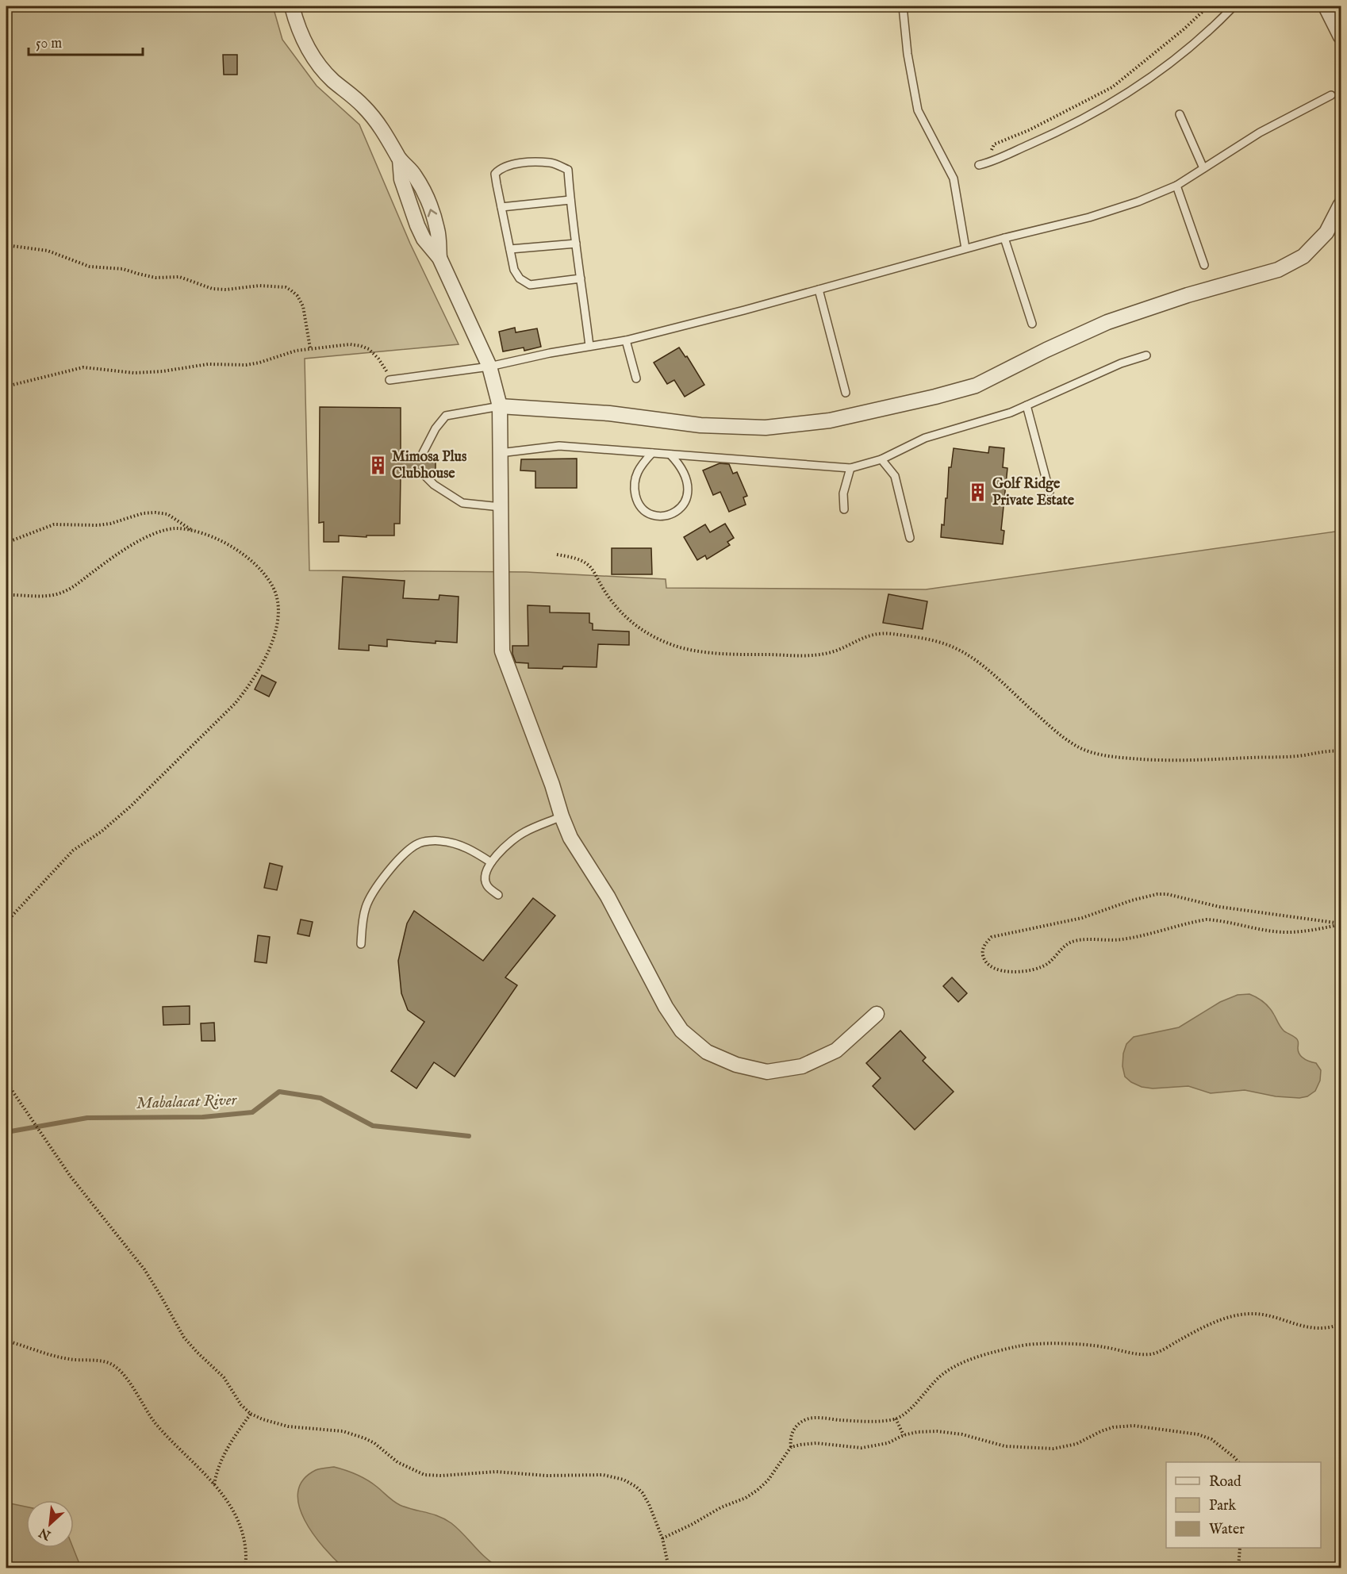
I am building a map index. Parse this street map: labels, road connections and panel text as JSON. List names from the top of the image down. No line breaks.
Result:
{"water":["Mabalacat River"],"places":{"building":["Mimosa Plus Clubhouse","Golf Ridge Private Estate"]},"legend":["Road","Park","Water"],"scale_bar":"50 m","north":"bottom left"}
